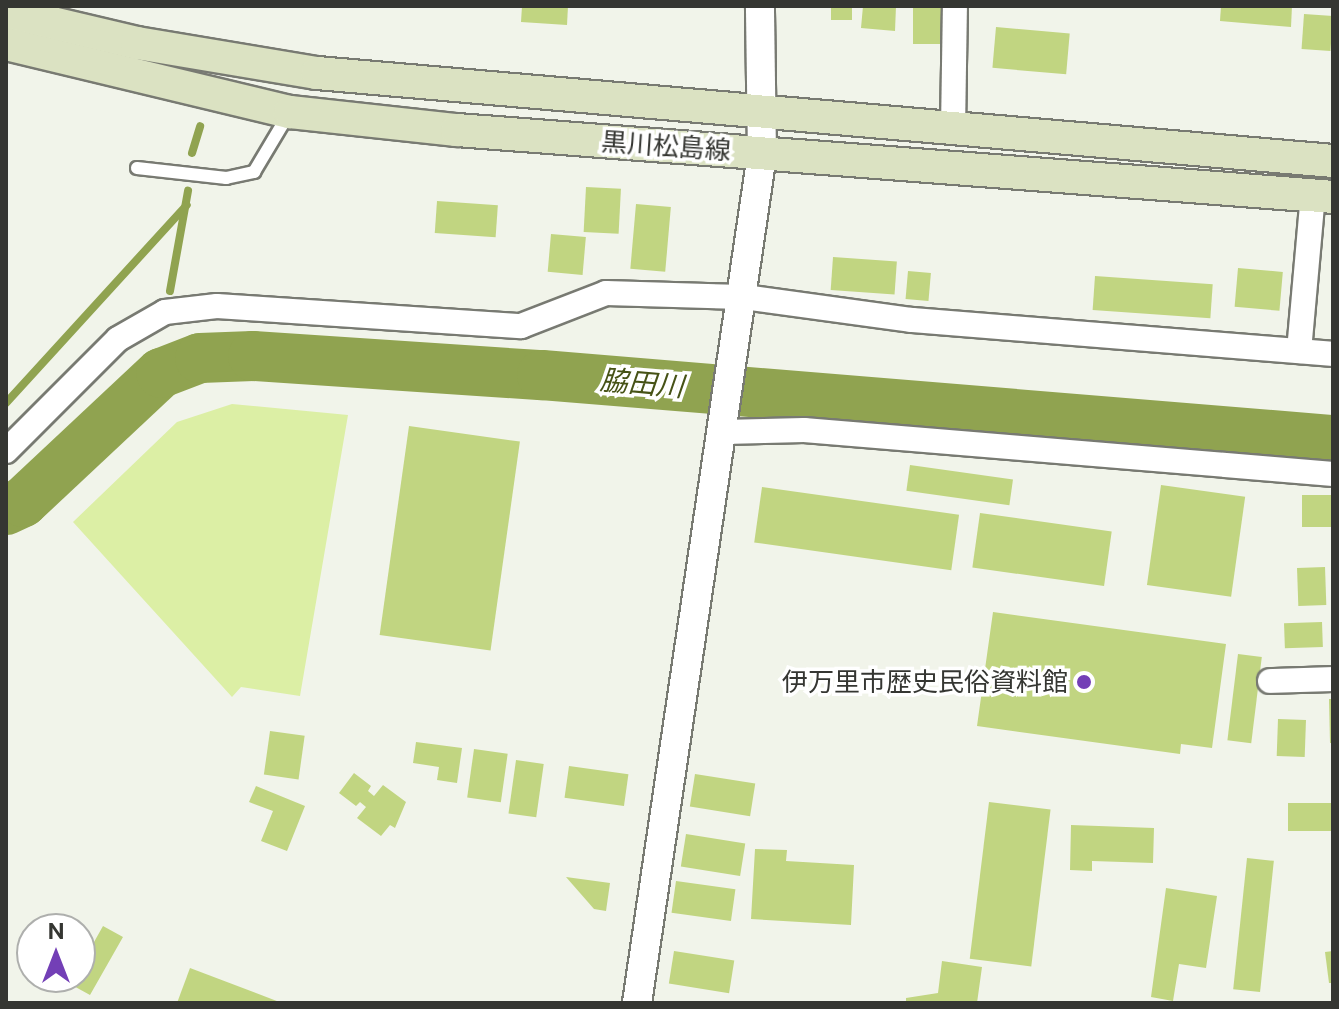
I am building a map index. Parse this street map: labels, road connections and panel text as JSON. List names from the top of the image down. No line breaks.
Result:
{"streets":{"main road":["黒川松島線"]},"water":["脇田川"],"places":["伊万里市歴史民俗資料館"],"north":"top"}
